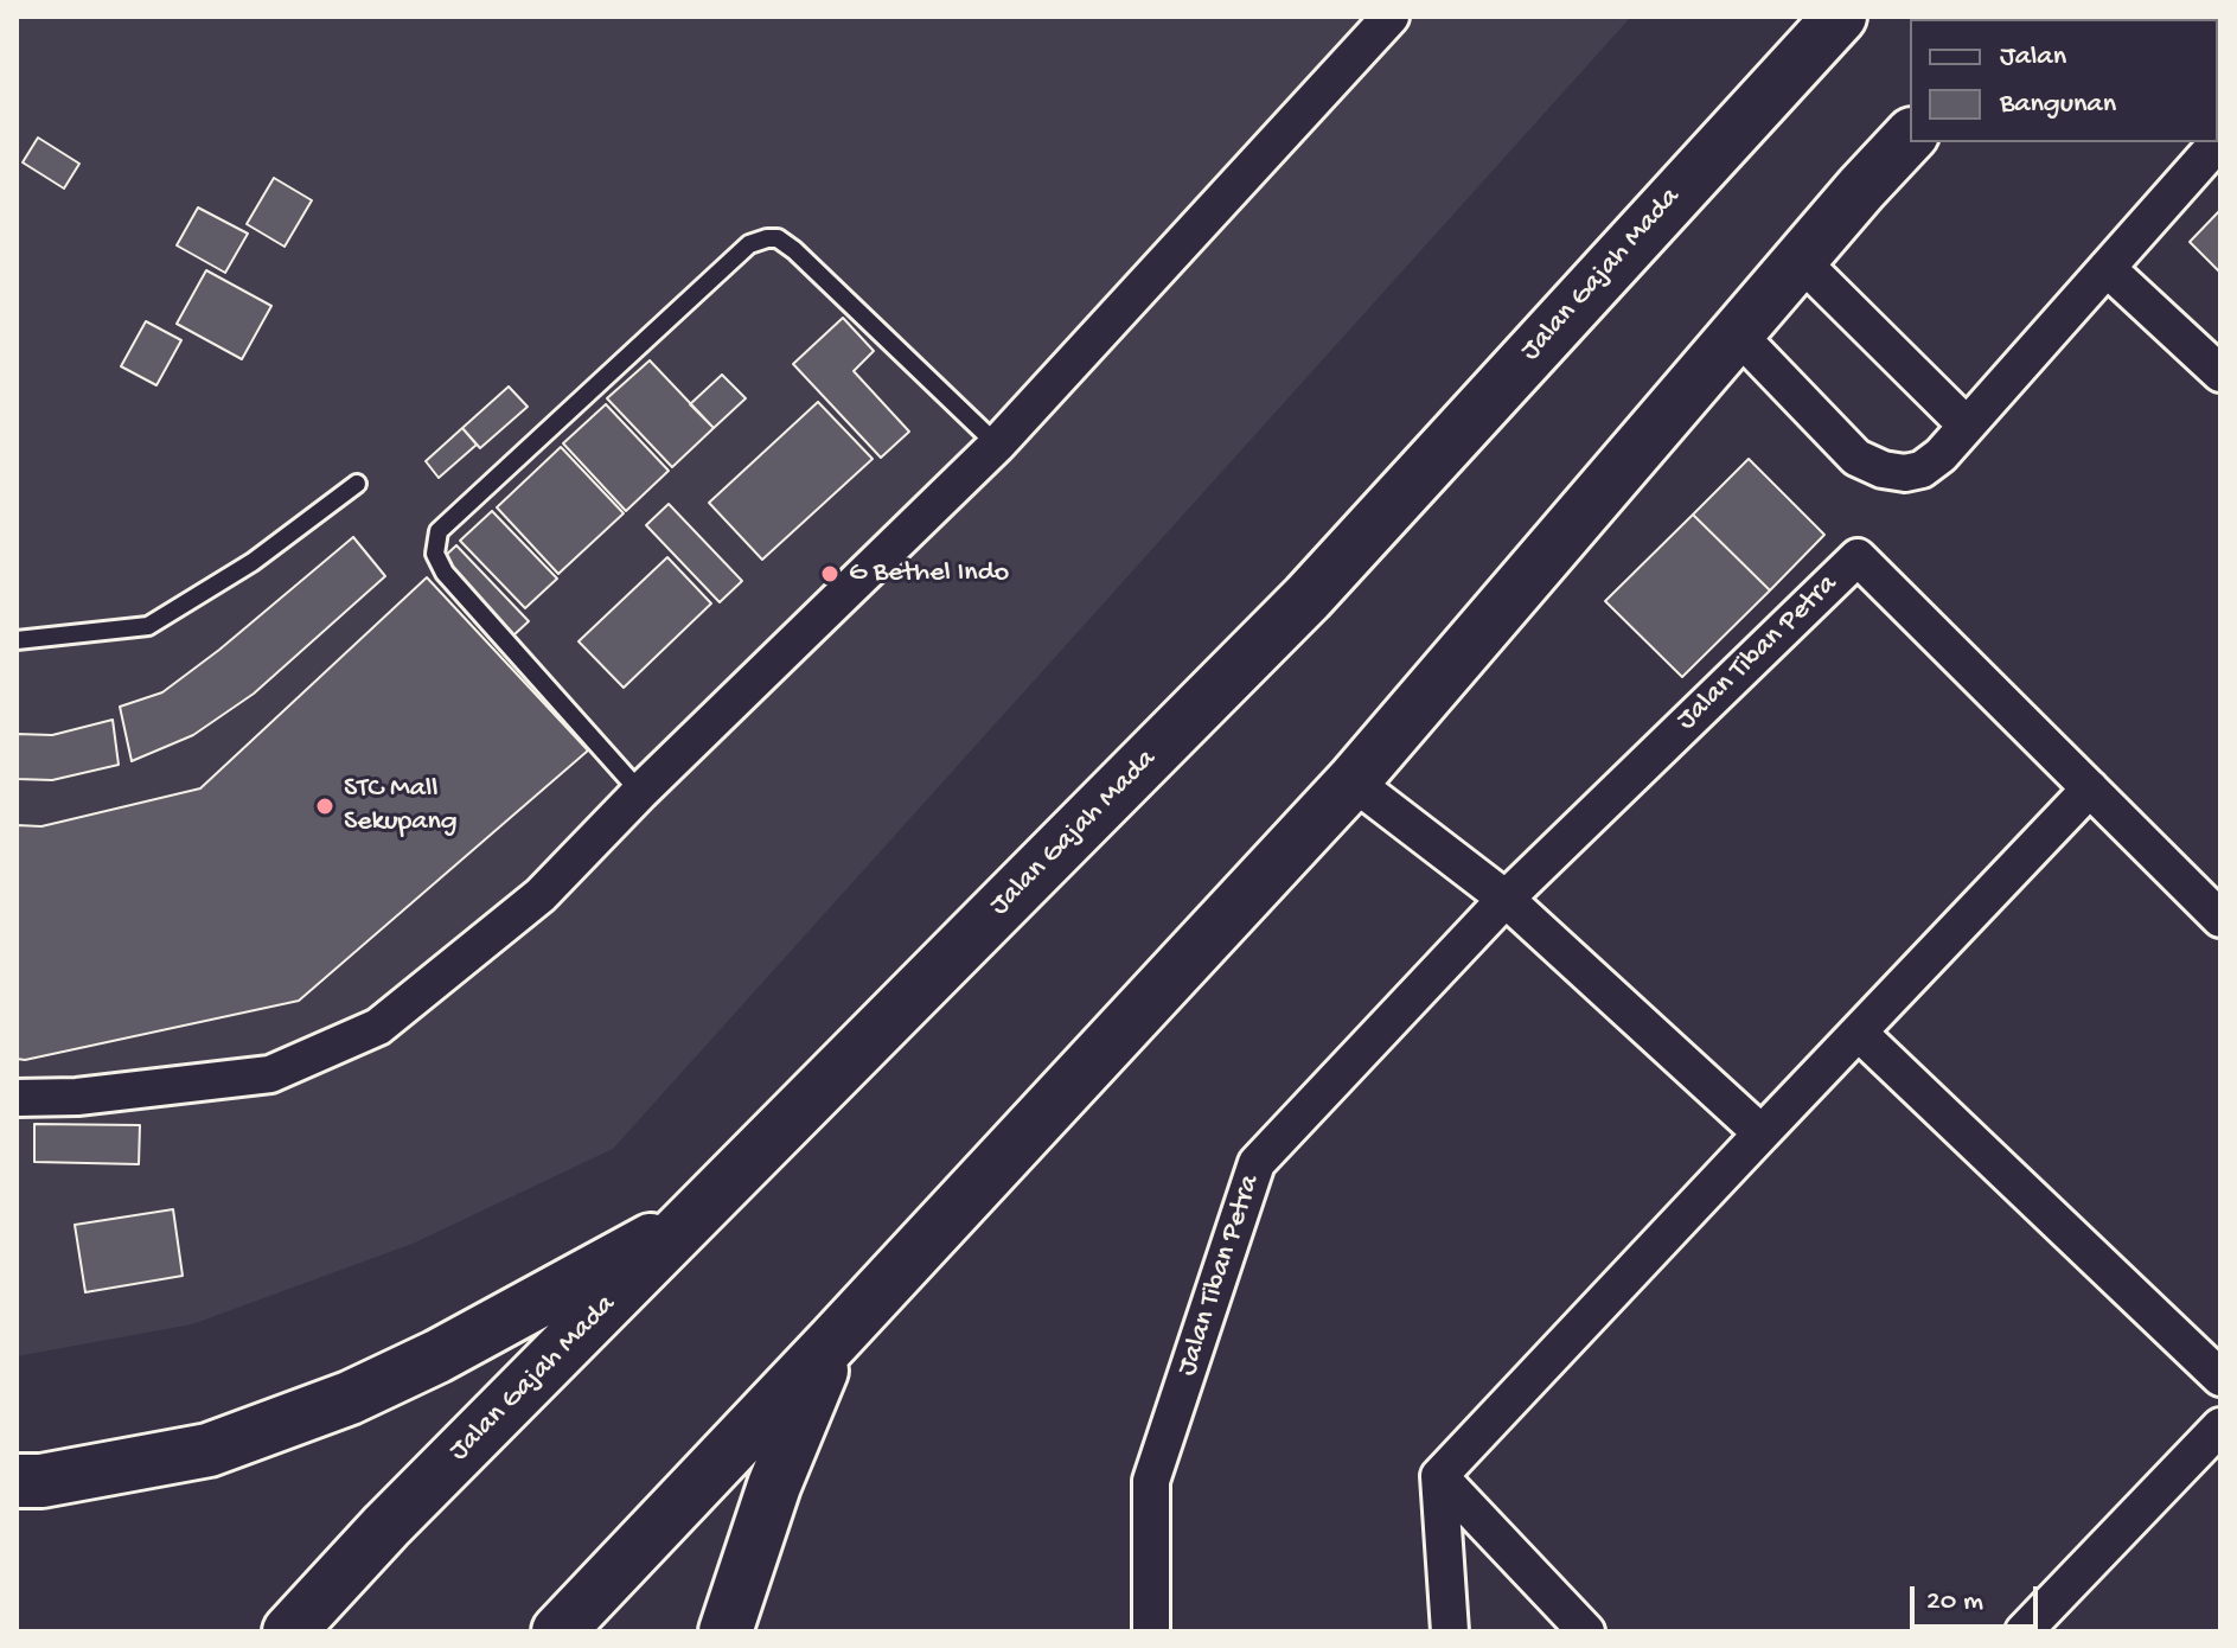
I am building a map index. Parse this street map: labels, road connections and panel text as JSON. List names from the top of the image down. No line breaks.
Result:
{"streets":{"highway":["Jalan Gajah Mada"],"street":["Jalan Tiban Petra"]},"places":["G Bethel Indo","STC Mall Sekupang"],"legend":["Jalan","Bangunan"],"scale_bar":"20 m"}
